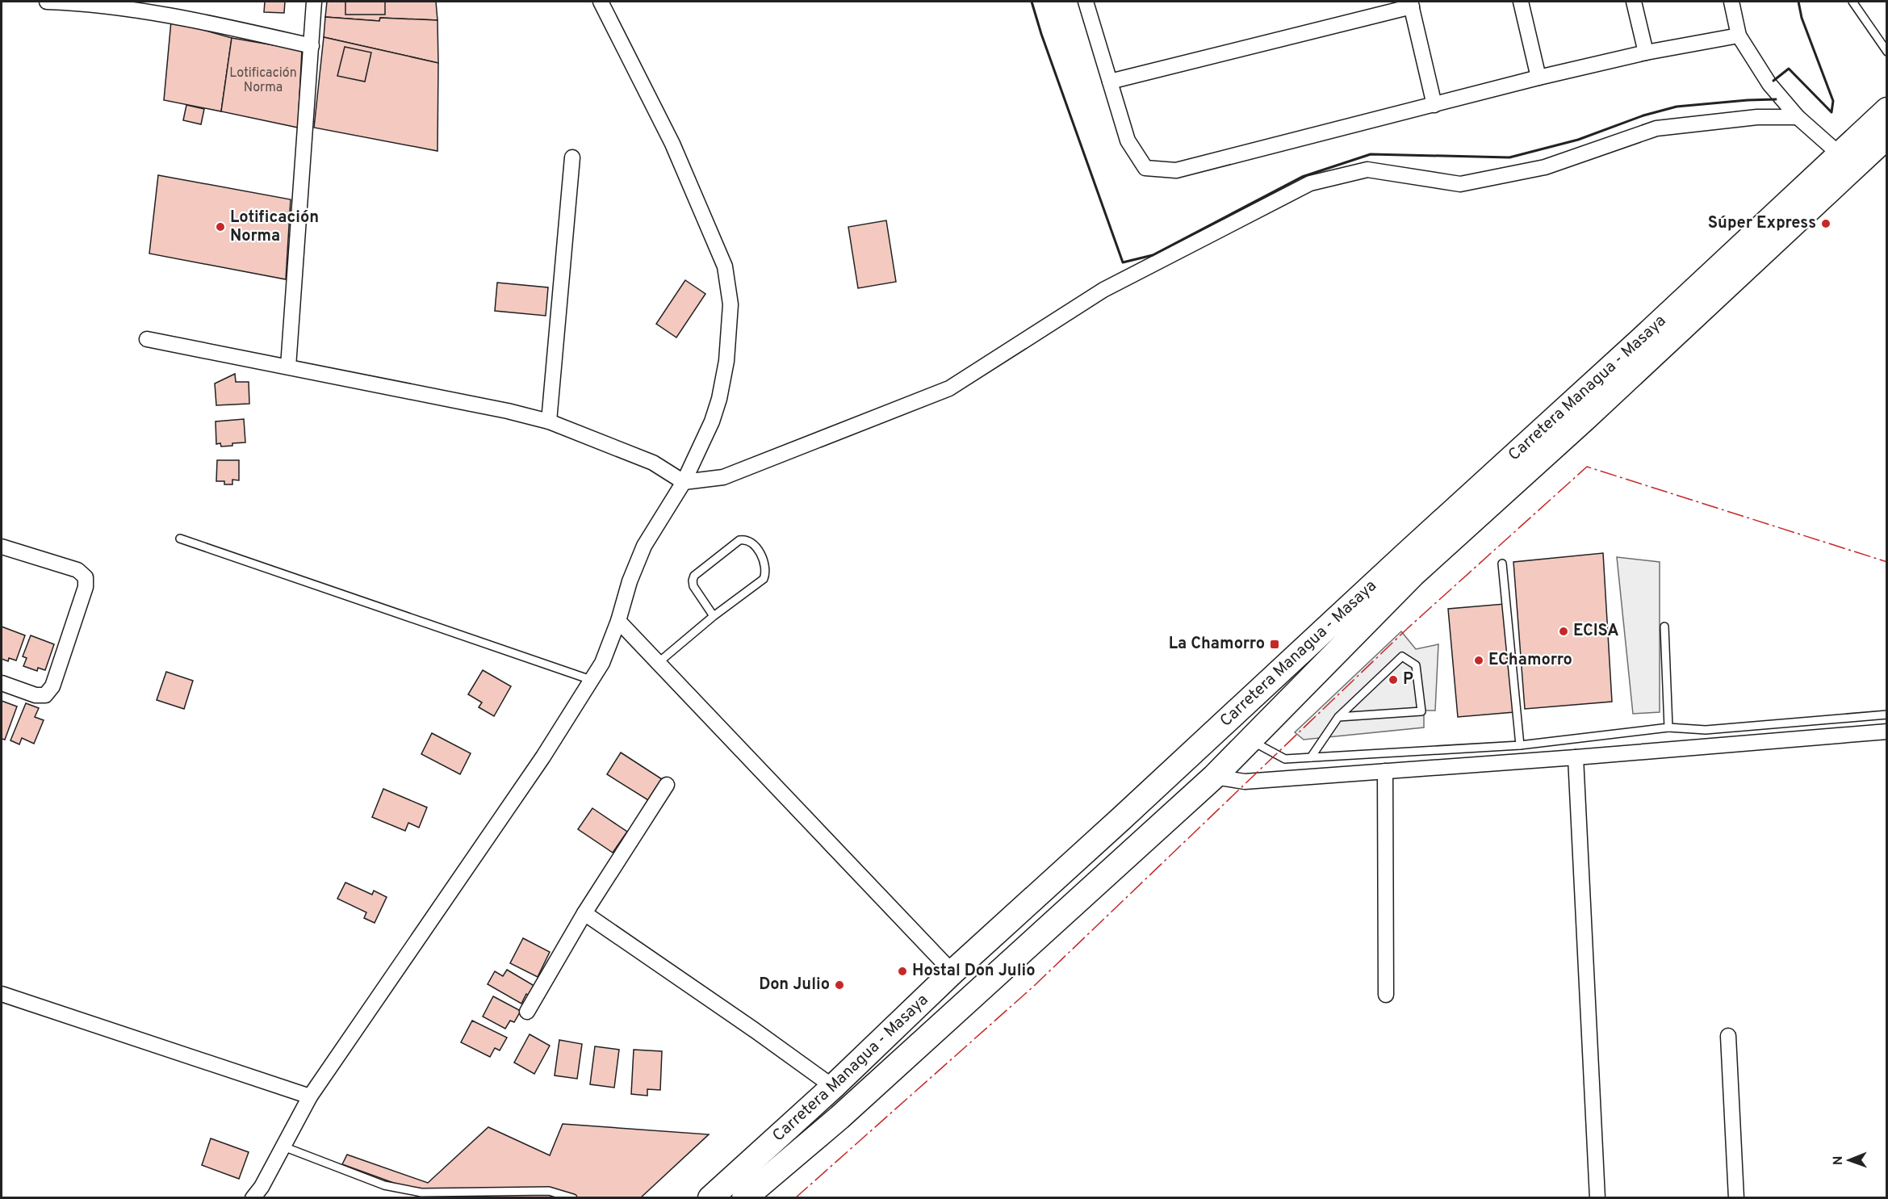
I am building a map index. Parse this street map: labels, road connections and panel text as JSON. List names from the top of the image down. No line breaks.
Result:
{"streets":{"highway":["Carretera Managua - Masaya"]},"places":{"other":["Súper Express","Lotificación Norma","ECISA","EChamorro","P","Hostal Don Julio","Don Julio"],"transit":["La Chamorro"]},"house_numbers":["Lotificación Norma"],"north":"left"}
